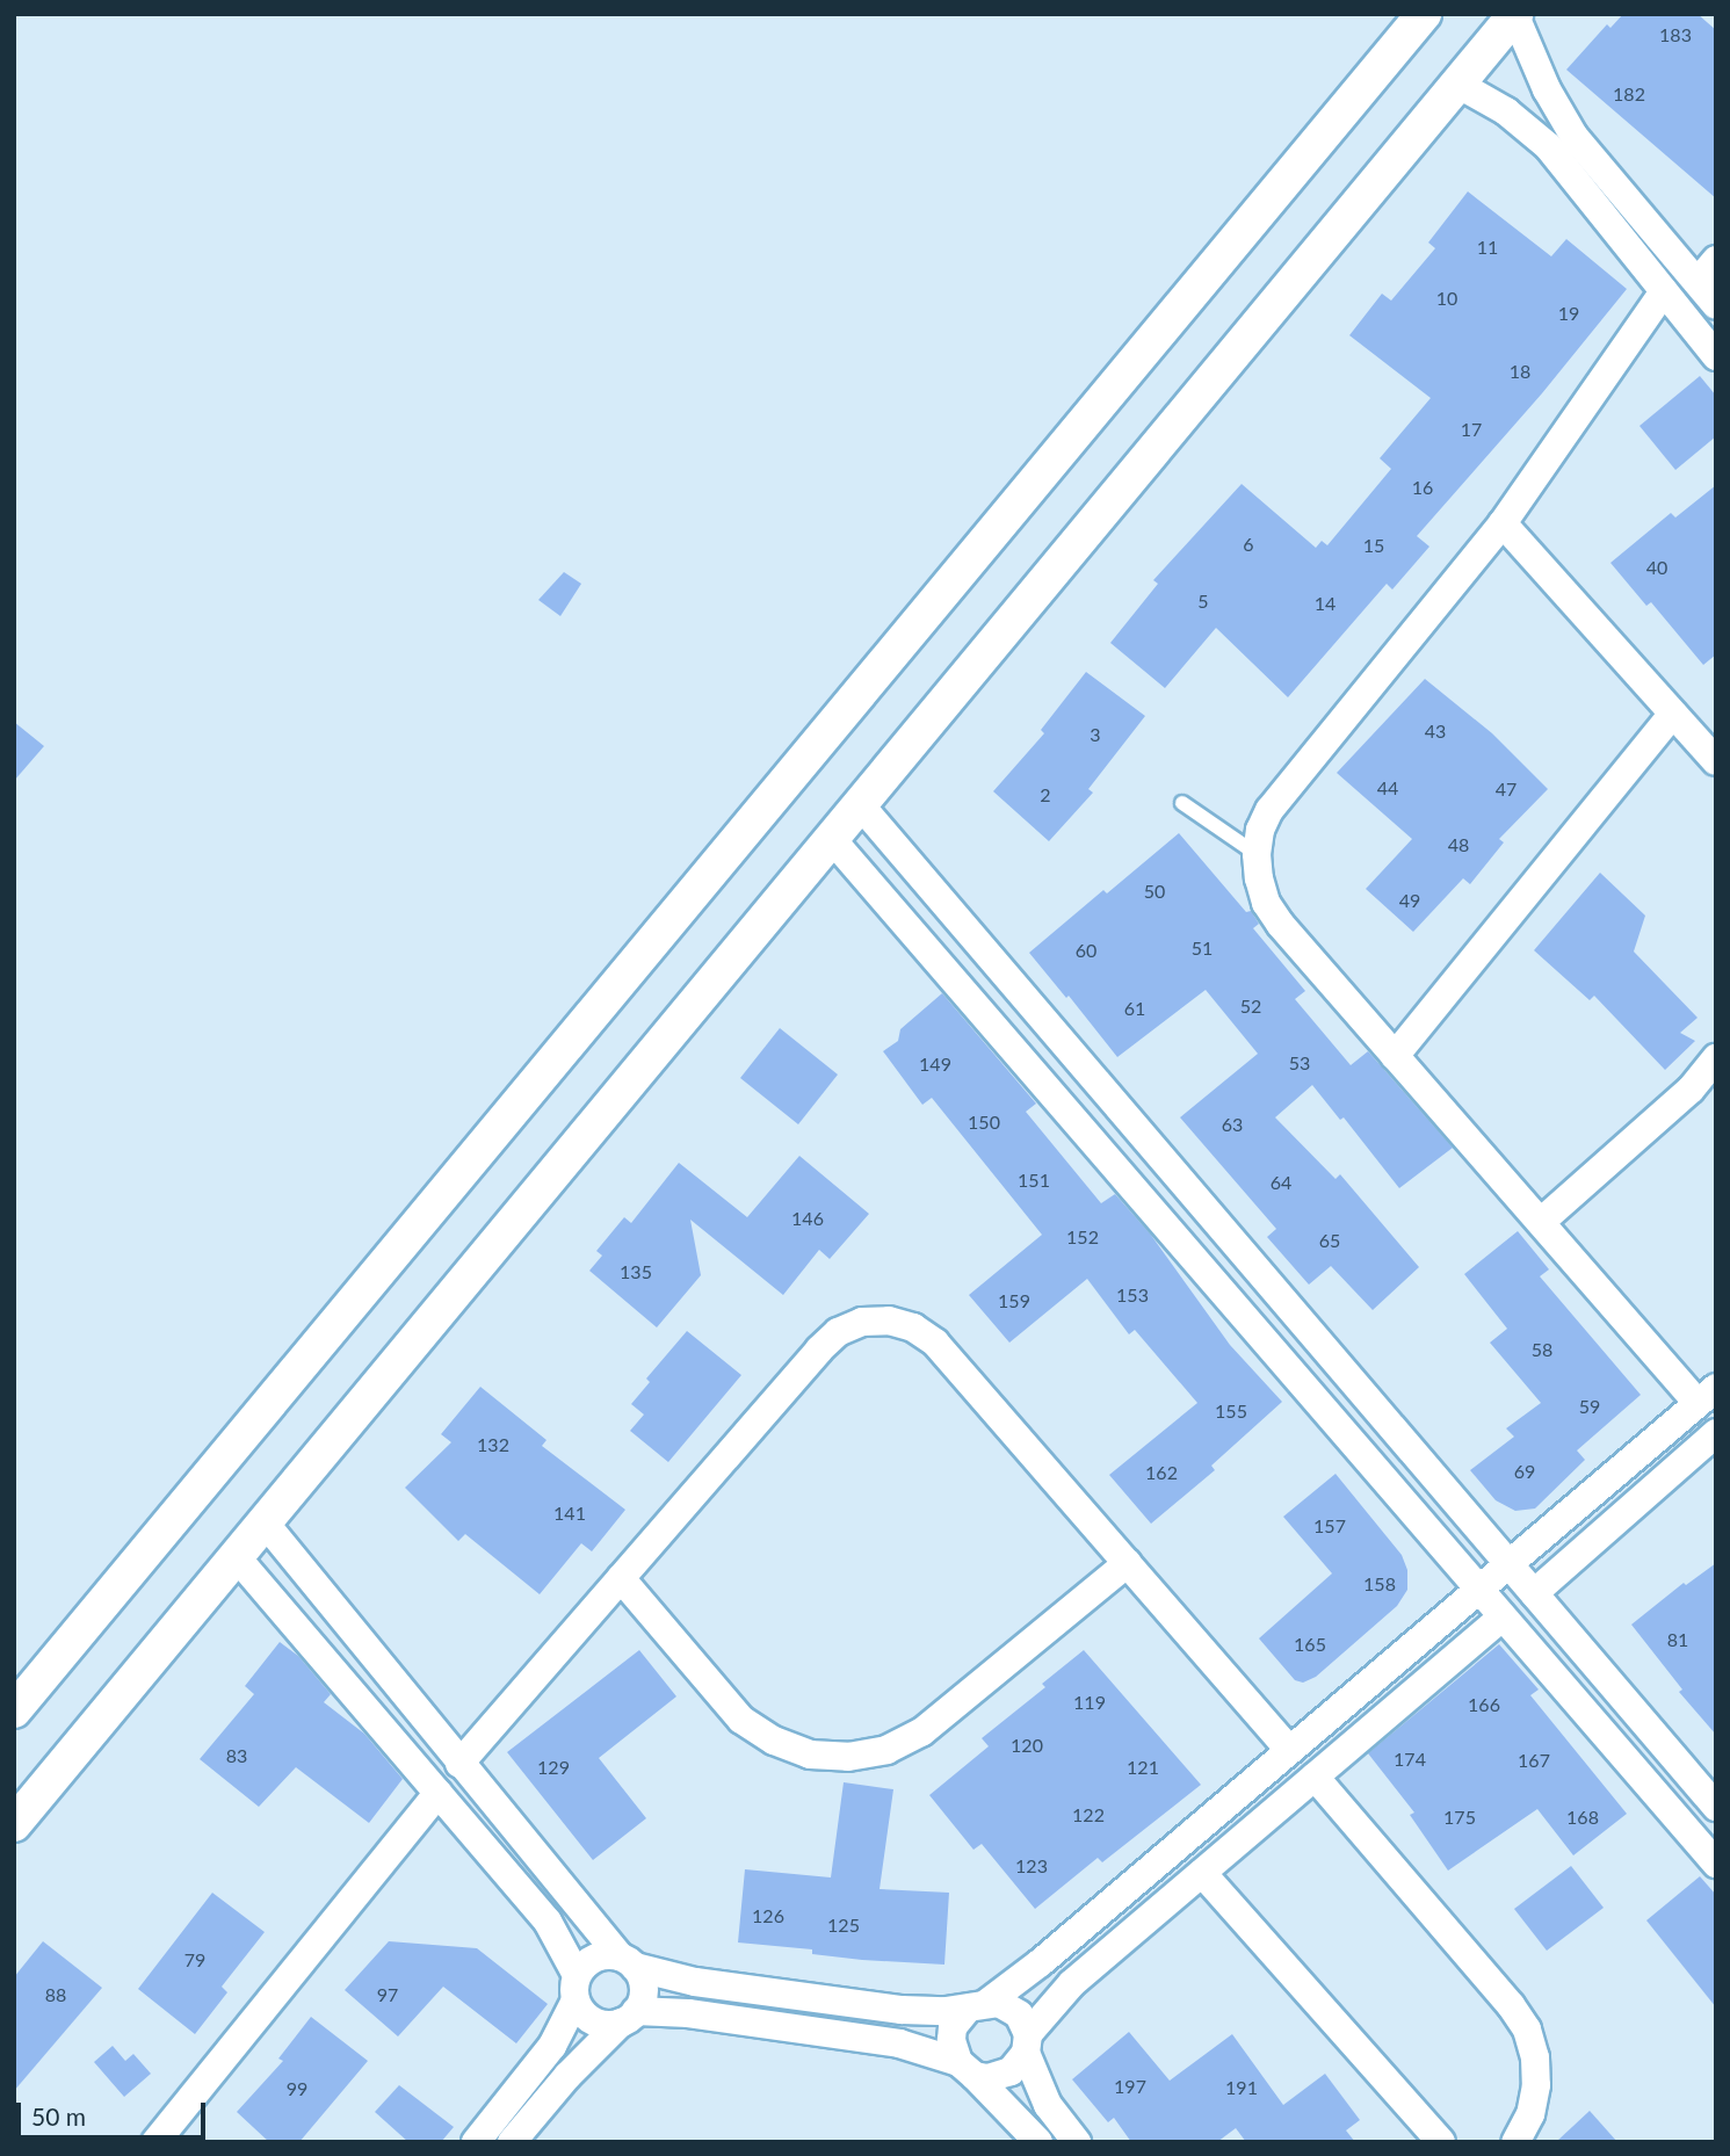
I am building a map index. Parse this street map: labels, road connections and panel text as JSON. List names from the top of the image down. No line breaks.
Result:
{"house_numbers":["183","182","11","10","19","18","17","16","6","15","40","5","14","43","3","44","47","2","48","50","49","51","60","52","61","53","149","150","63","151","64","146","152","65","135","153","159","58","59","155","132","69","162","141","157","158","81","165","119","166","120","83","174","167","129","121","122","175","168","123","126","125","79","88","97","197","191","99"],"scale_bar":"50 m"}
